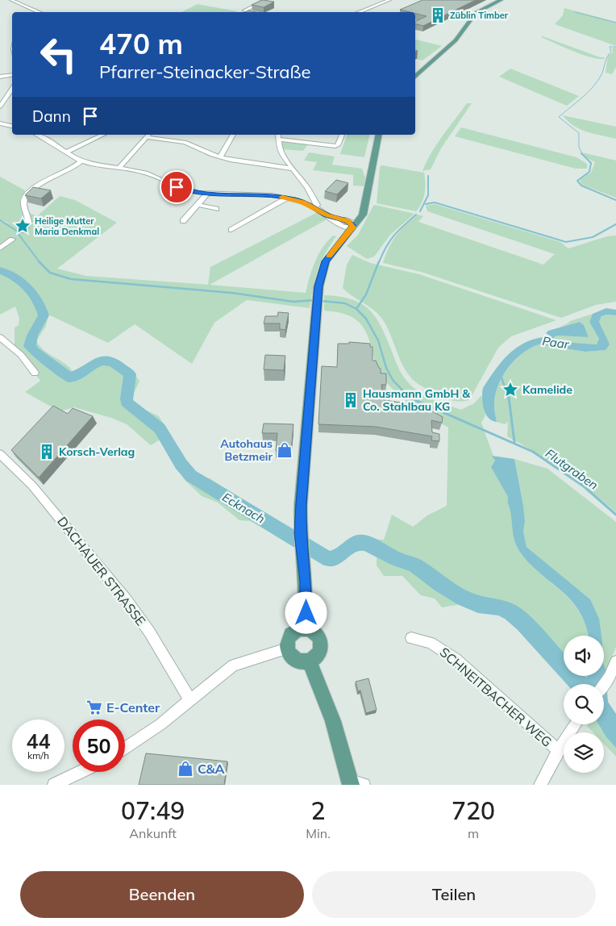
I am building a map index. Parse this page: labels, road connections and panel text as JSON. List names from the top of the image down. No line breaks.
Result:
{"streets":{"street":["DACHAUER STRASSE","SCHNEITBACHER WEG"]},"water":["Paar","Flutgraben","Ecknach"],"places":{"building":["Züblin Timber","Hausmann GmbH & Co. Stahlbau KG","Korsch-Verlag"],"place":["Heilige Mutter Maria Denkmal","Kamelide"],"shop":["Autohaus Betzmeir","C&A"],"supermarket":["E-Center"]},"page":{"turn":["470 m","Pfarrer-Steinacker-Straße"],"then":"Dann","speed":"44 km/h","limit":"50","eta":["07:49","Ankunft","2","Min.","720","m"],"buttons":["Beenden","Teilen"]}}
